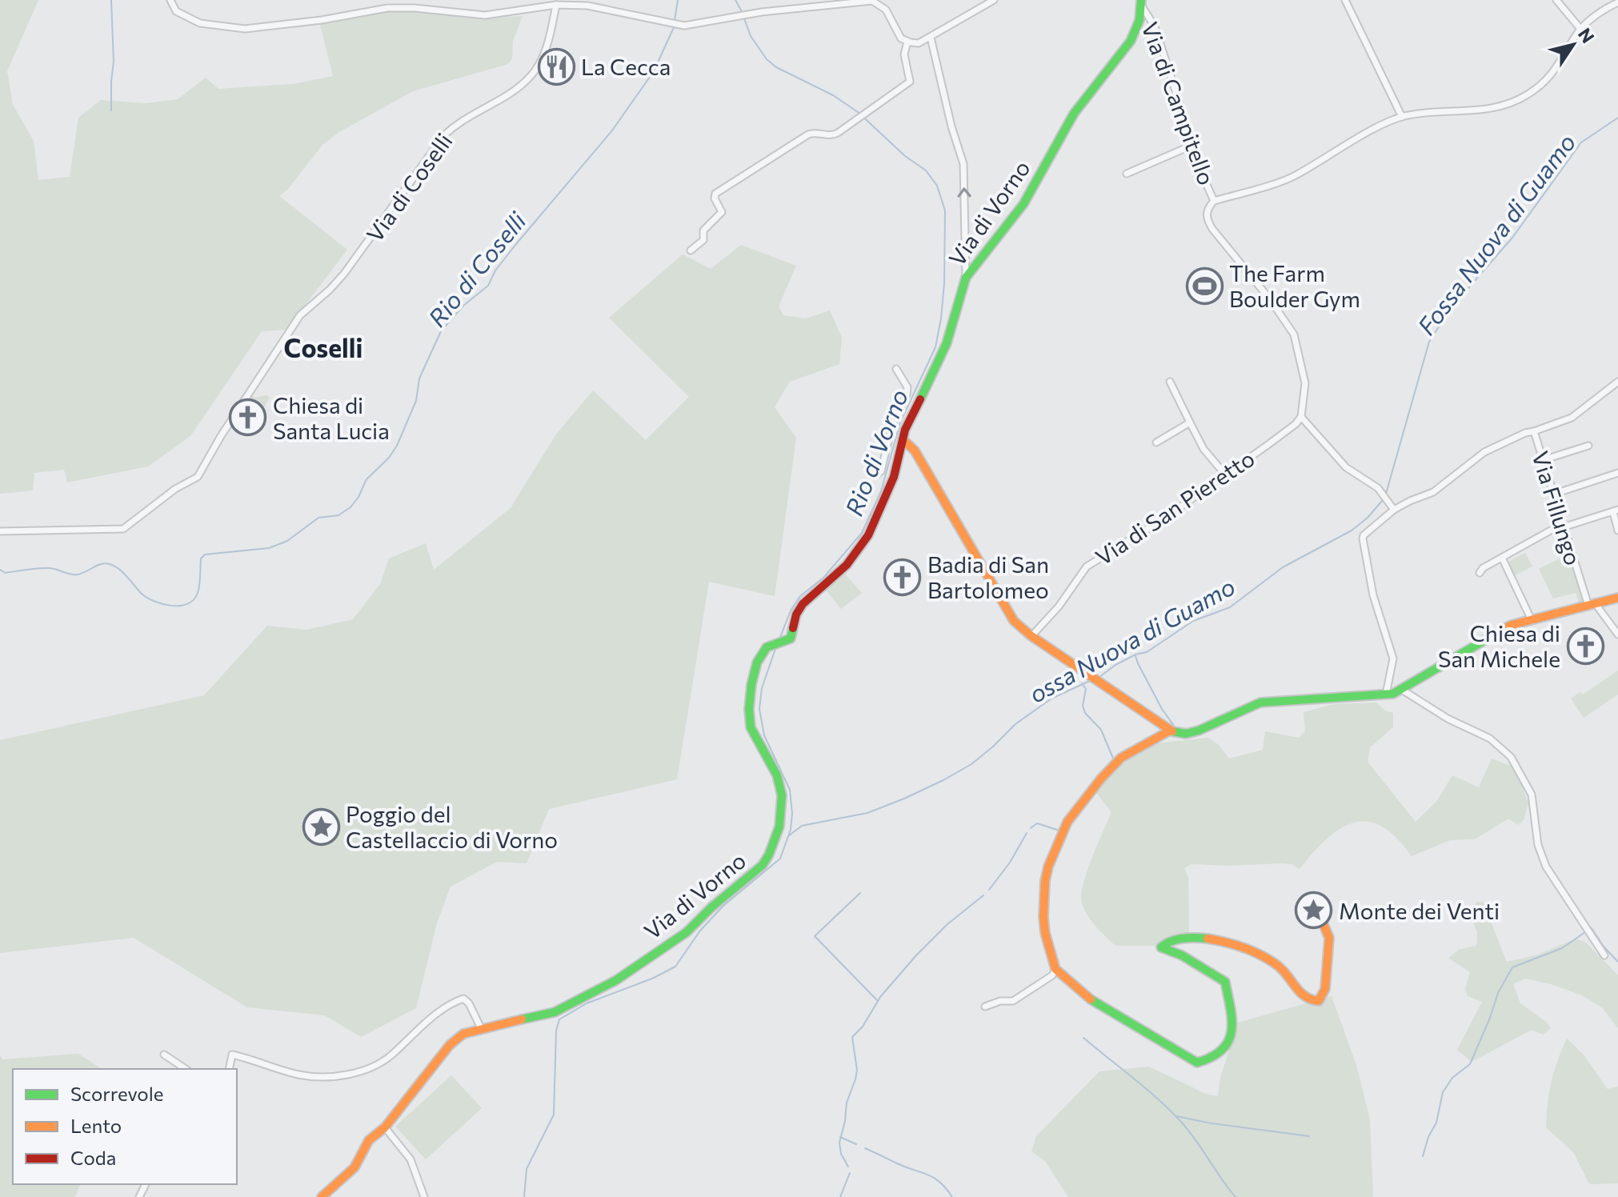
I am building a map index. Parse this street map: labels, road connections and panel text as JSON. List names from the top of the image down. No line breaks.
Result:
{"streets":{"street":["Via di Campitello","Via di Coselli","Via di Vorno","Via di San Pieretto","Via Fillungo"]},"crossings":[["Via di Campitello","Via di Vorno"]],"districts":["Coselli"],"water":["Fossa Nuova di Guamo","Rio di Coselli","Rio di Vorno","ossa Nuova di Guamo"],"places":{"restaurant":["La Cecca"],"sports":["The Farm Boulder Gym"],"church":["Chiesa di Santa Lucia","Badia di San Bartolomeo","Chiesa di San Michele"],"place":["Poggio del Castellaccio di Vorno","Monte dei Venti"]},"legend":["Scorrevole","Lento","Coda"],"north":"top right"}
